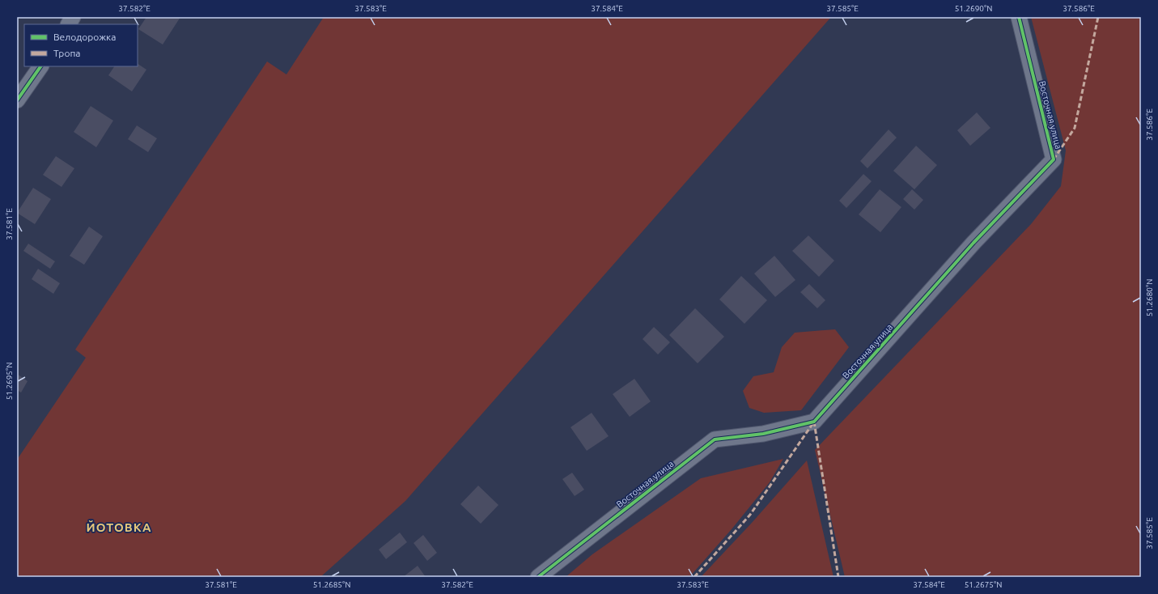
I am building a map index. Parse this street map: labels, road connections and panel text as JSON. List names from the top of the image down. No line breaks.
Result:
{"streets":{"street":["Восточная улица"]},"districts":["ЙОТОВКА"],"legend":["Велодорожка","Тропа"],"coordinates":["37.582°E","37.583°E","37.584°E","37.585°E","51.2690°N","37.586°E","37.581°E","51.2680°N","51.2695°N","51.2685°N","51.2675°N"]}
